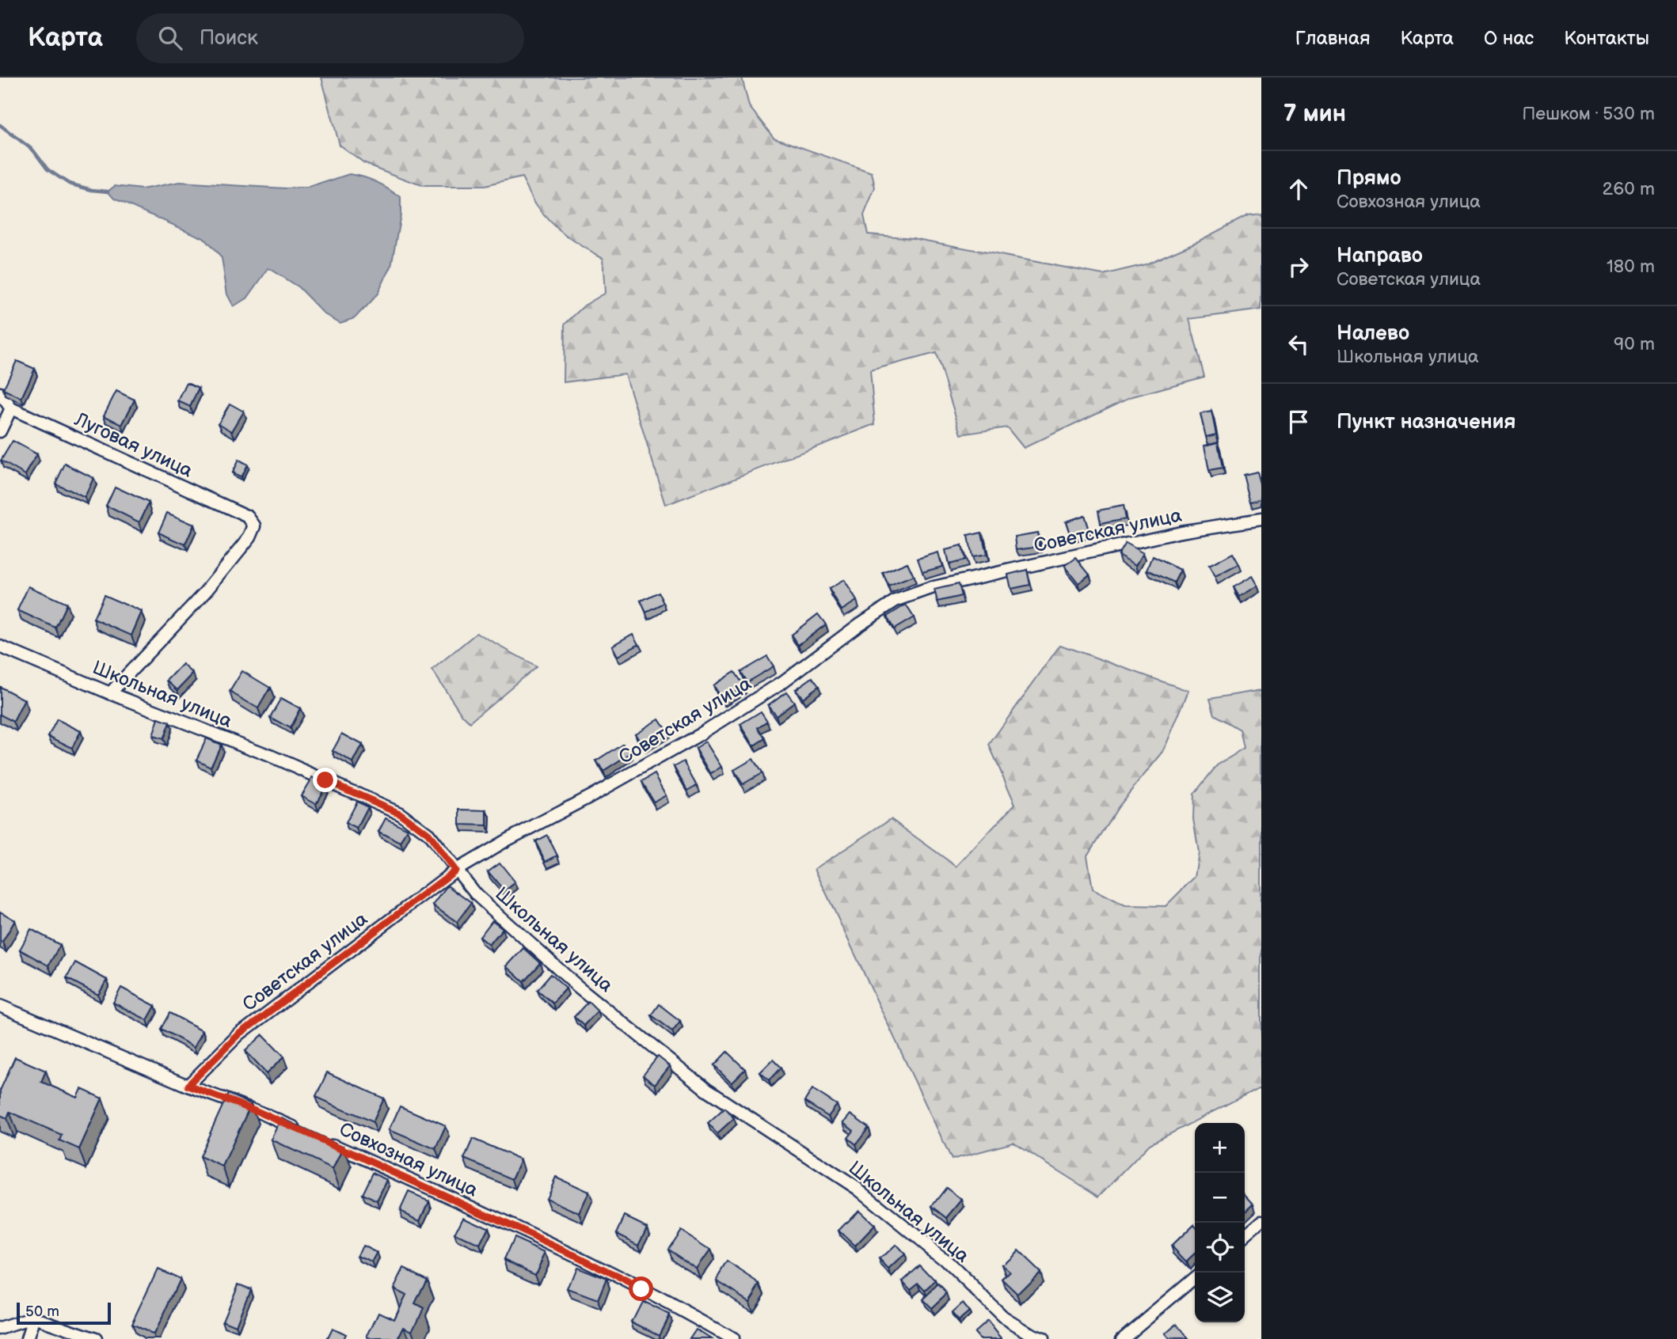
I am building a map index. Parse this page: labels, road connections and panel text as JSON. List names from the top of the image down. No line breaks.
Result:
{"streets":{"street":["Луговая улица","Советская улица","Школьная улица","Совхозная улица"]},"crossings":[["Луговая улица","Школьная улица"],["Советская улица","Школьная улица"]],"scale_bar":"50 m","page":{"header":"Карта","search":"Поиск","nav":["Главная","Карта","О нас","Контакты"],"heading":["7 мин","Пешком · 530 m"],"list":[["Прямо","Совхозная улица","260 m"],["Направо","Советская улица","180 m"],["Налево","Школьная улица","90 m"],"Пункт назначения"],"map_buttons":["+","−"],"scale":"50 m"}}
